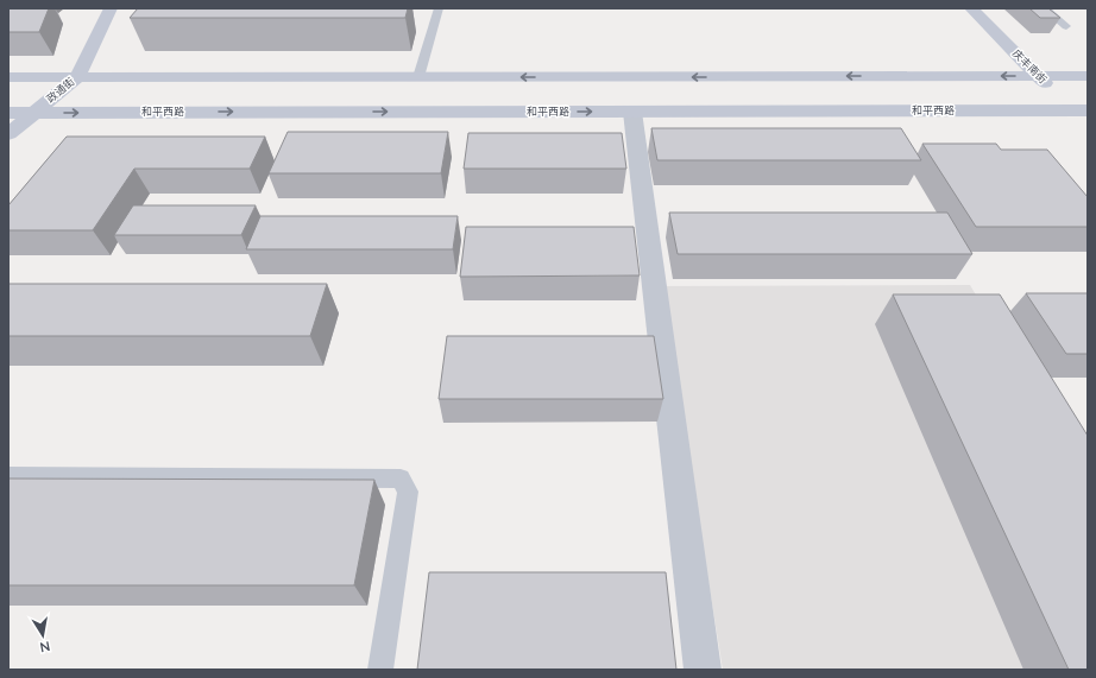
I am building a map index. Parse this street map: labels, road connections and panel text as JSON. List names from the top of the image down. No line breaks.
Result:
{"streets":{"main road":["庆丰南街","政通街","和平西路"]},"crossings":[["庆丰南街","和平西路"],["政通街","和平西路"]],"north":"bottom"}
